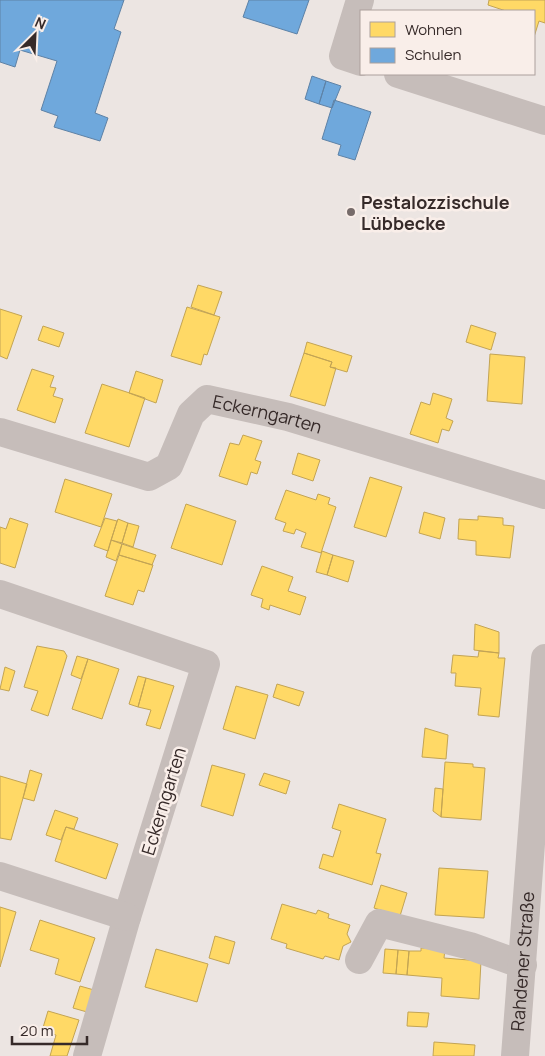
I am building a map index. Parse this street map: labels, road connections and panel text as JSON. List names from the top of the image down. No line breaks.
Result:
{"streets":{"street":["Eckerngarten","Rahdener Straße"]},"places":["Pestalozzischule Lübbecke"],"legend":["Wohnen","Schulen"],"scale_bar":"20 m","north":"top right"}
